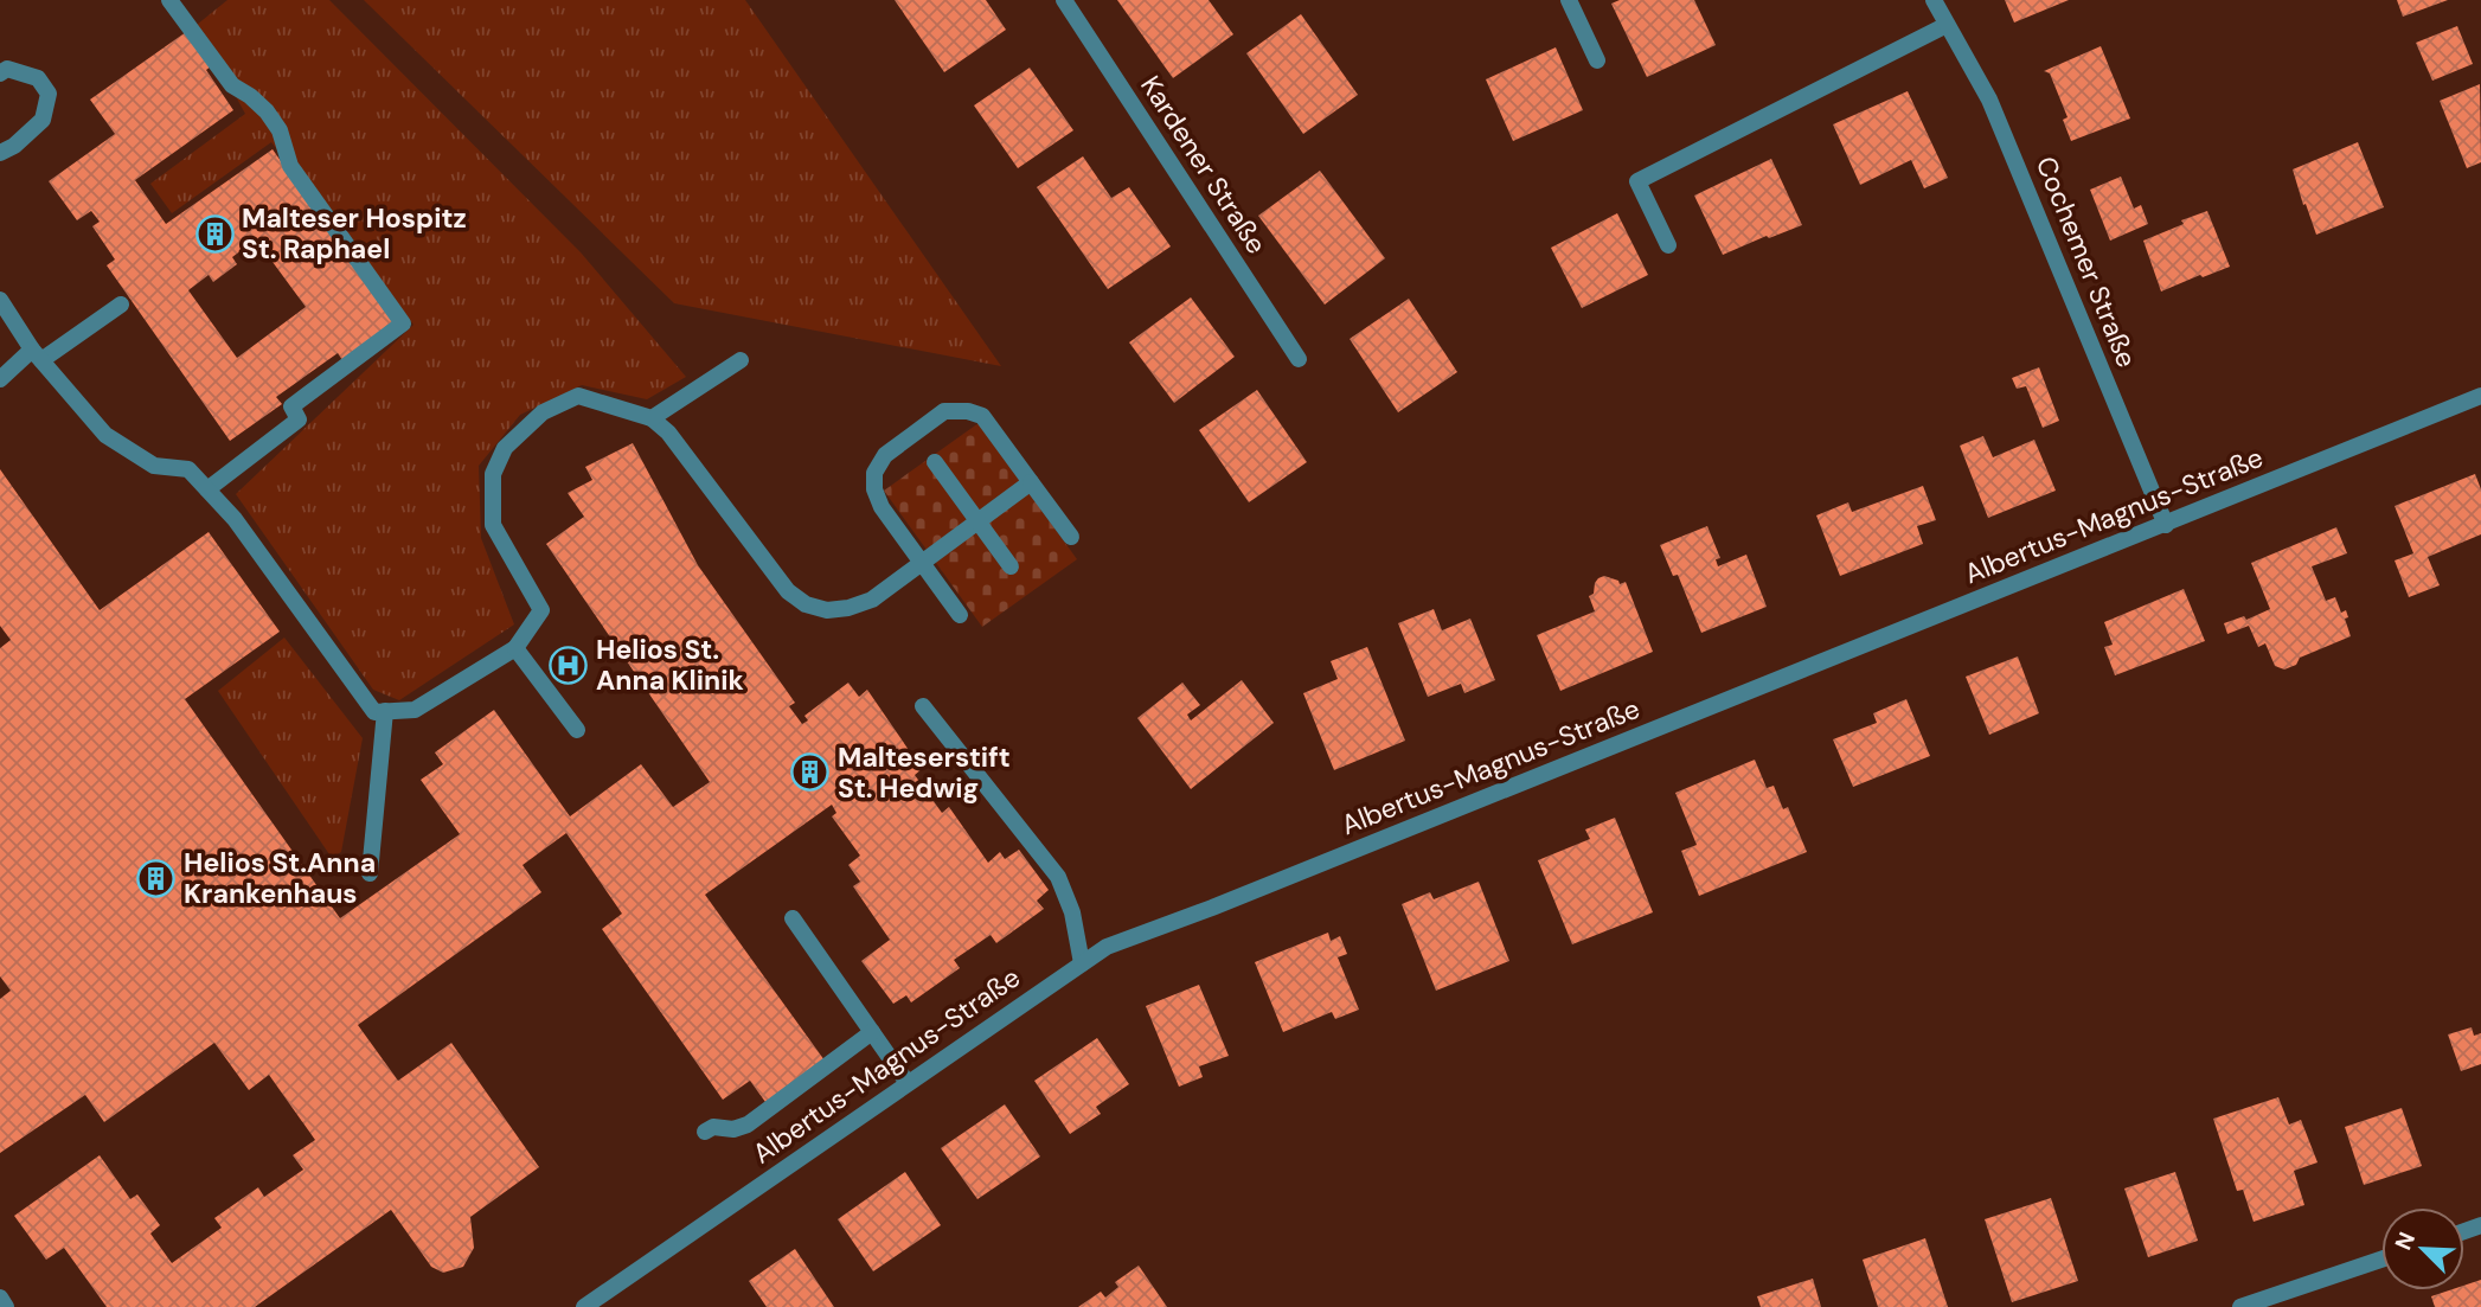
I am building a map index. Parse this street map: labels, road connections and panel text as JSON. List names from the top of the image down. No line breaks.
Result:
{"streets":{"street":["Kardener Straße","Cochemer Straße","Albertus-Magnus-Straße"]},"crossings":[["Cochemer Straße","Albertus-Magnus-Straße"]],"places":{"building":["Malteser Hospitz St. Raphael","Malteserstift St. Hedwig","Helios St.Anna Krankenhaus"],"hospital":["Helios St. Anna Klinik"]},"north":"top left"}
